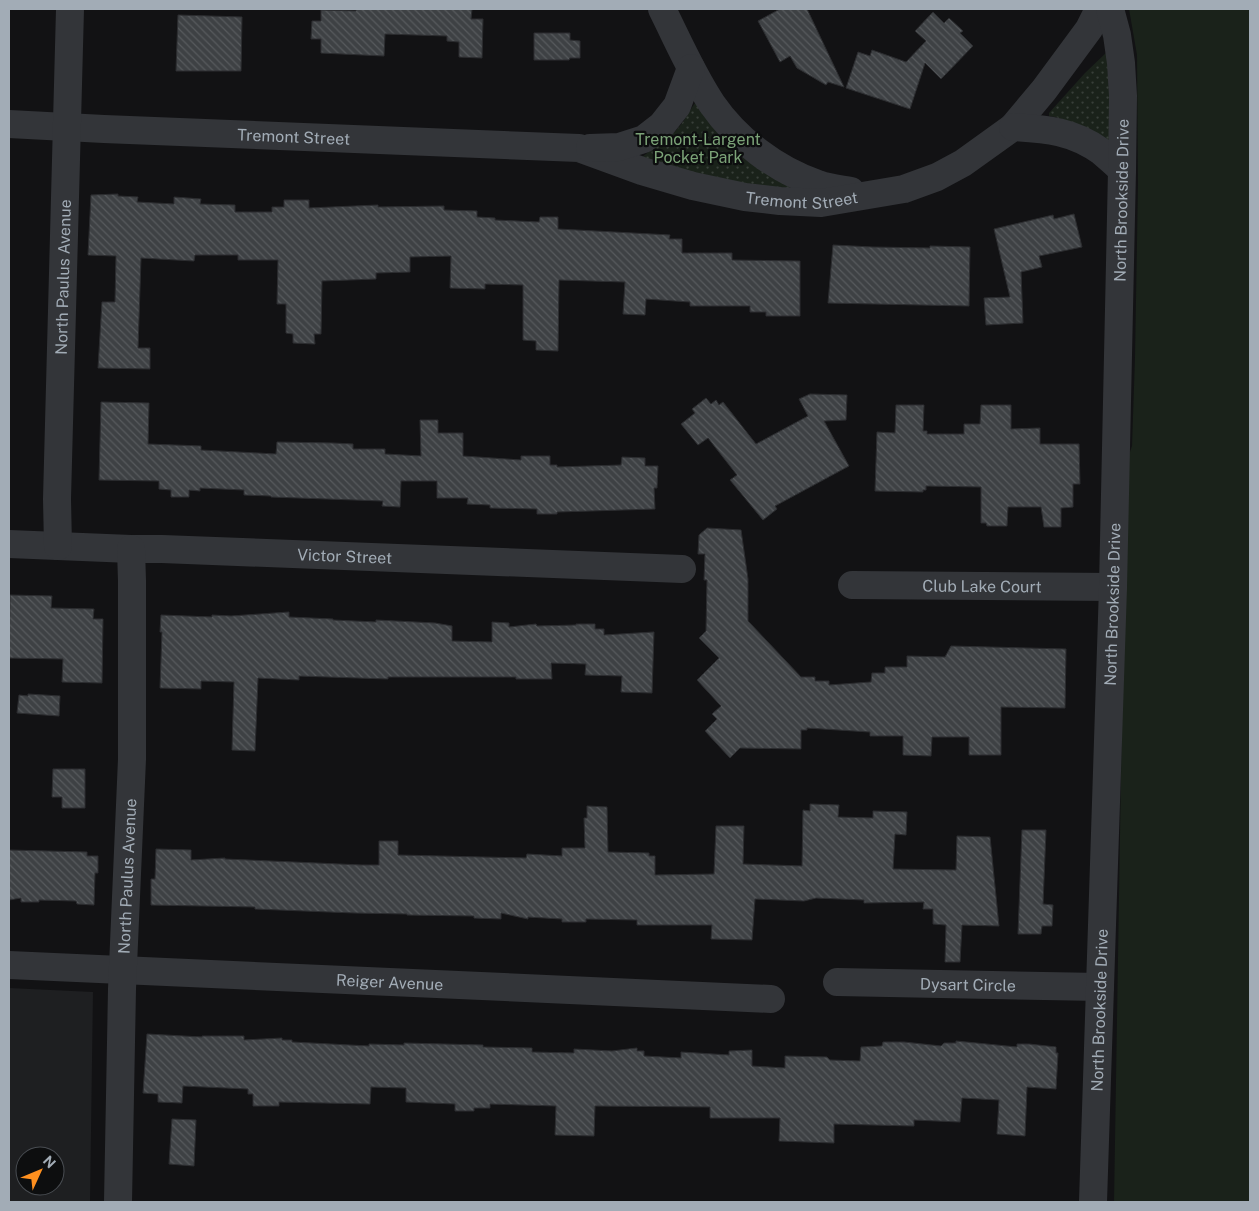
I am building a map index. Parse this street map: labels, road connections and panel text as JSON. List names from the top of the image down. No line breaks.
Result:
{"streets":{"street":["Tremont Street","North Brookside Drive","North Paulus Avenue","Victor Street","Club Lake Court","Reiger Avenue","Dysart Circle"]},"crossings":[["Tremont Street","North Paulus Avenue"],["North Brookside Drive","Club Lake Court"],["North Brookside Drive","Dysart Circle"],["North Paulus Avenue","Victor Street"],["North Paulus Avenue","Reiger Avenue"]],"parks":["Tremont-Largent Pocket Park"],"north":"top right"}
